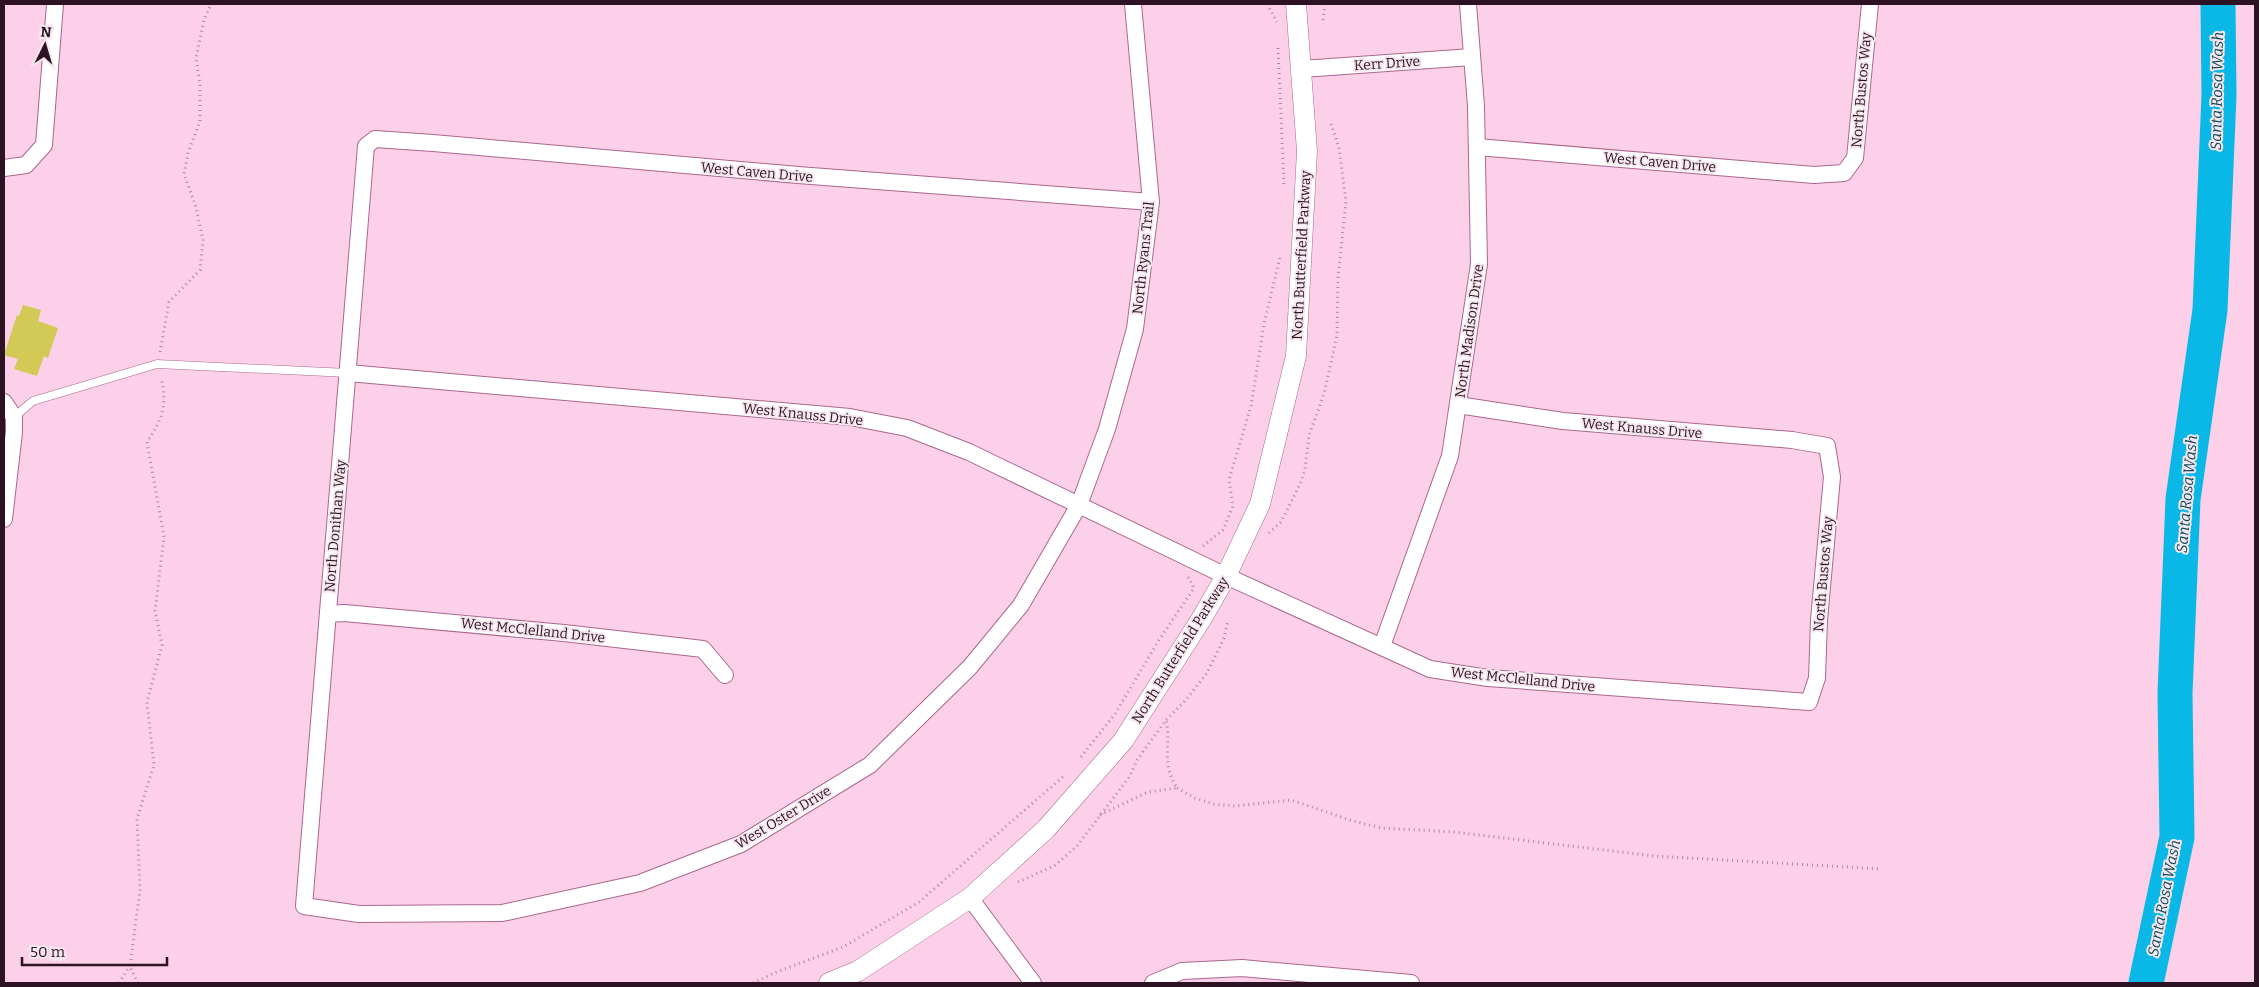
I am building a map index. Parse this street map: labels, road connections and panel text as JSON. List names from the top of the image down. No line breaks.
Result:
{"streets":{"street":["Kerr Drive","North Bustos Way","West Caven Drive","North Butterfield Parkway","North Ryans Trail","North Madison Drive","West Knauss Drive","North Donithan Way","West McClelland Drive","West Oster Drive"]},"crossings":[["Kerr Drive","North Butterfield Parkway"],["Kerr Drive","North Madison Drive"],["North Bustos Way","West Caven Drive"],["North Bustos Way","West Knauss Drive"],["North Bustos Way","West McClelland Drive"],["West Caven Drive","North Ryans Trail"],["West Caven Drive","North Madison Drive"],["West Caven Drive","North Donithan Way"],["North Butterfield Parkway","West Knauss Drive"],["North Butterfield Parkway","West McClelland Drive"],["North Ryans Trail","West Knauss Drive"],["North Ryans Trail","West Oster Drive"],["North Madison Drive","West Knauss Drive"],["North Madison Drive","West McClelland Drive"],["West Knauss Drive","North Donithan Way"],["West Knauss Drive","West McClelland Drive"],["West Knauss Drive","West Oster Drive"],["North Donithan Way","West McClelland Drive"],["North Donithan Way","West Oster Drive"]],"water":["Santa Rosa Wash"],"scale_bar":"50 m","north":"top"}
